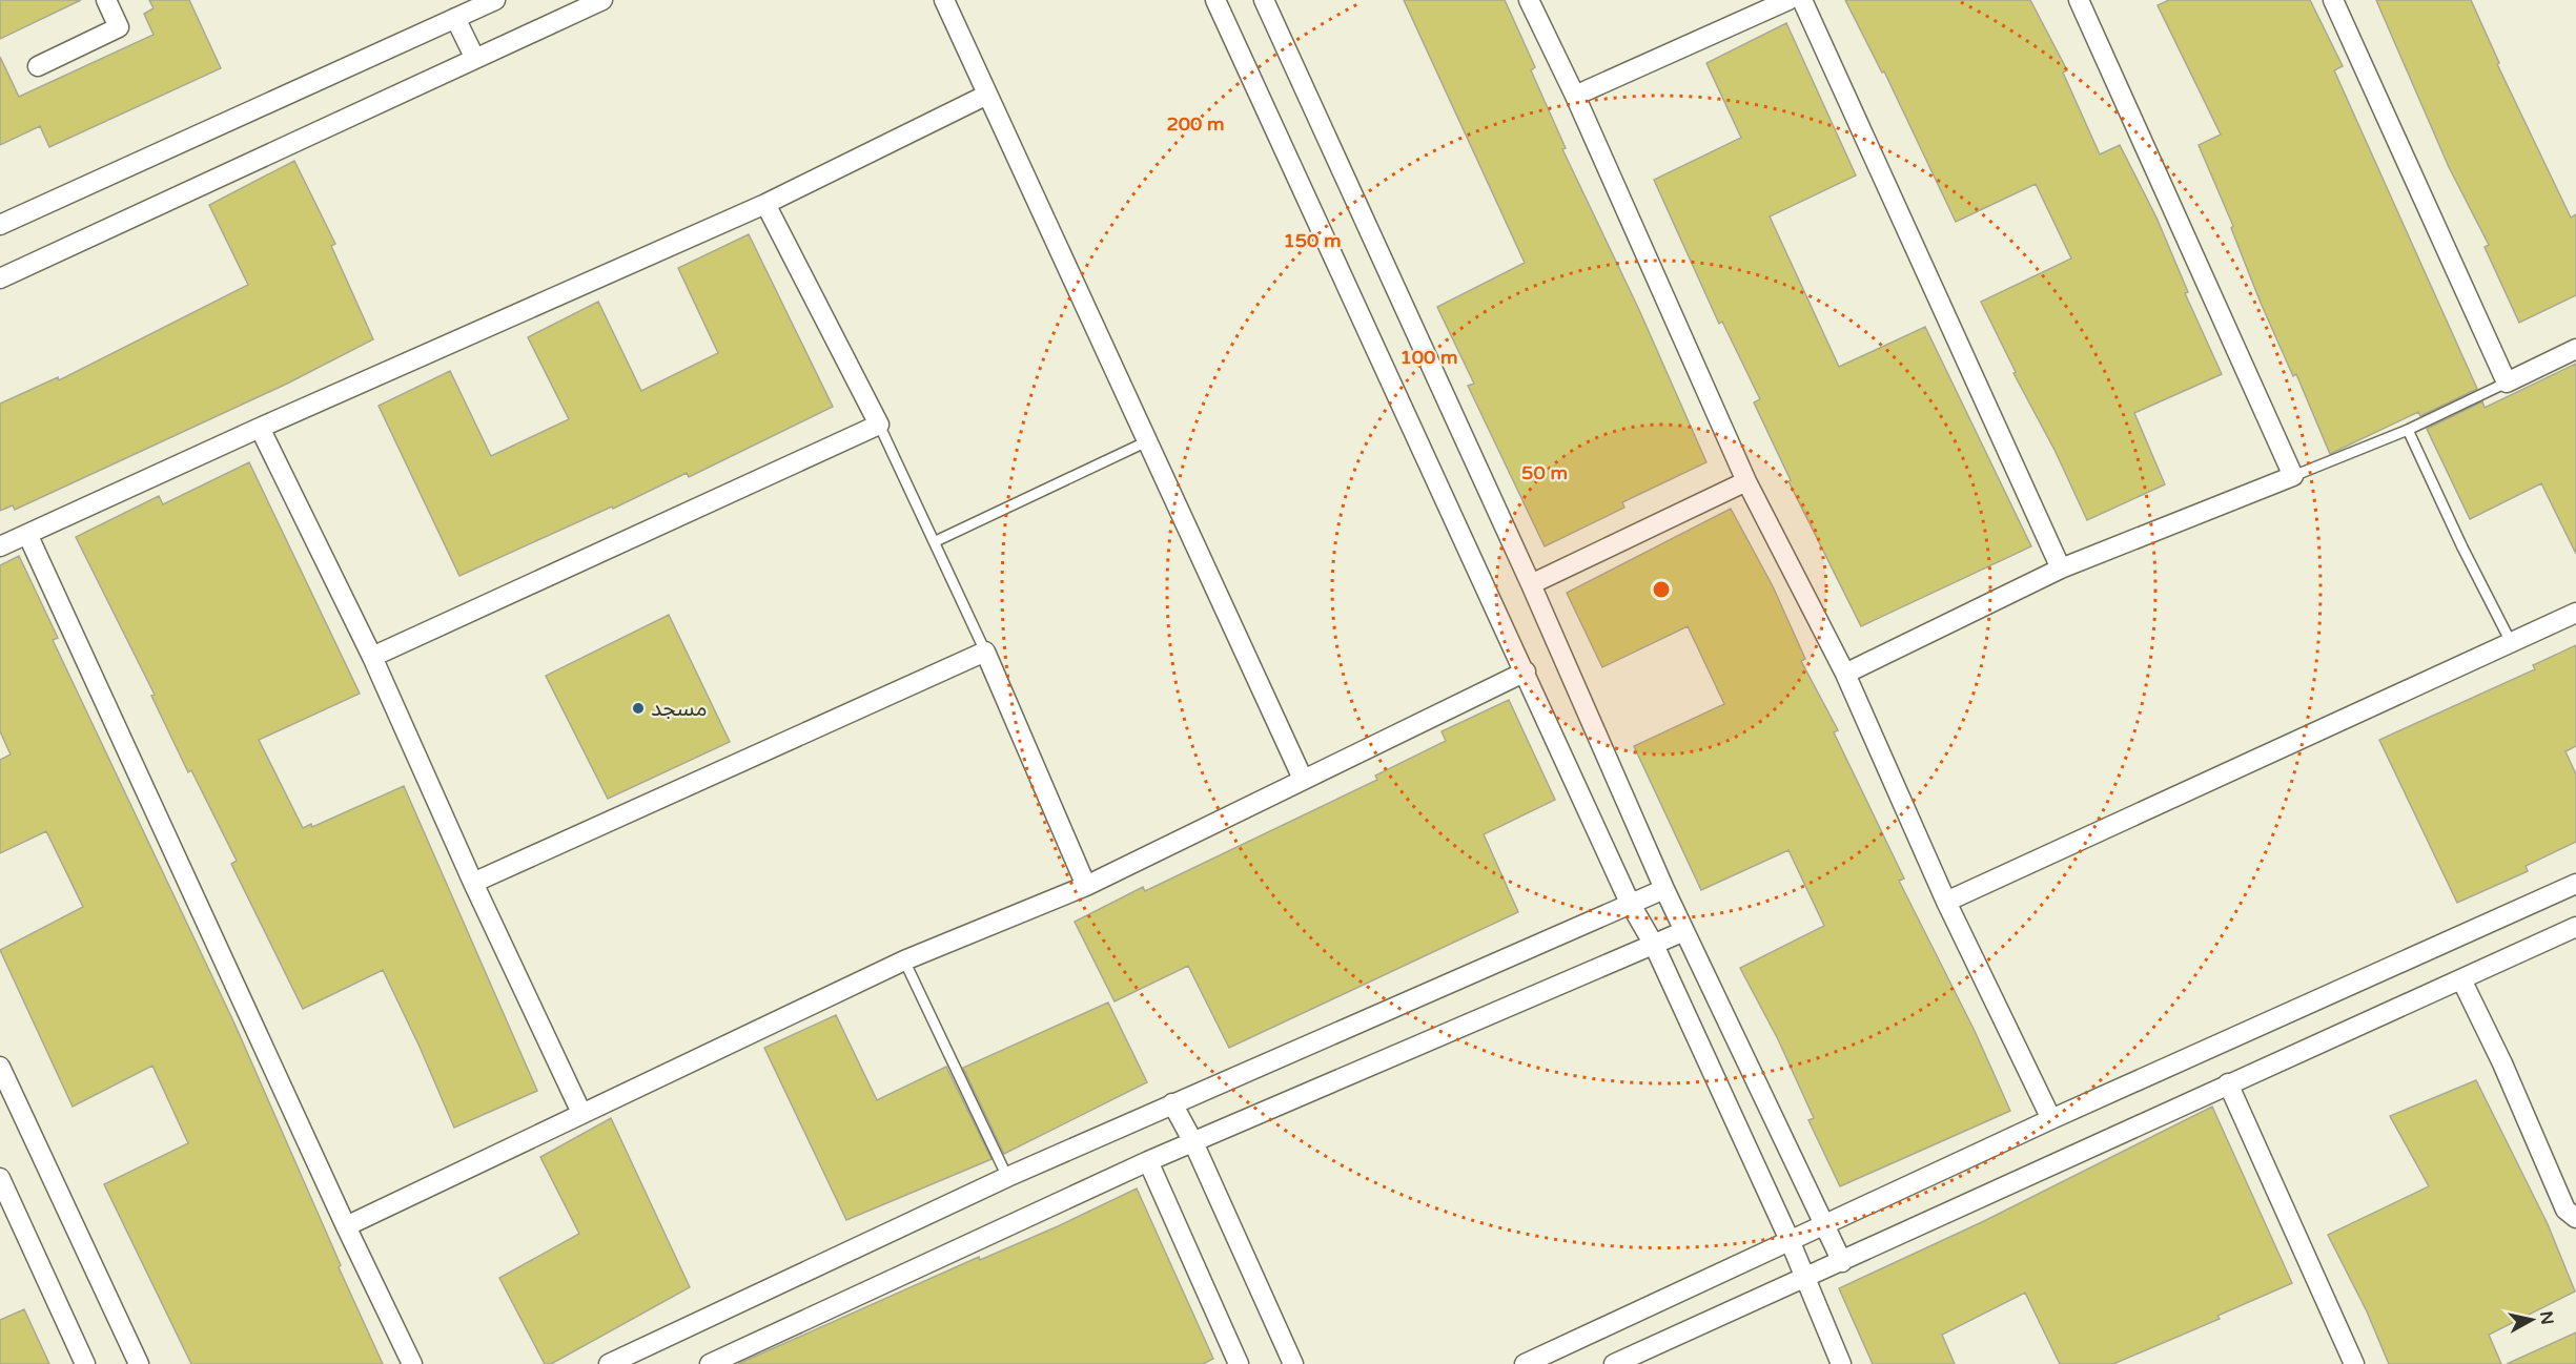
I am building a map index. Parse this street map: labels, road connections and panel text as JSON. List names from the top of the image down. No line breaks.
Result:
{"places":["مسجد"],"north":"right","rings":["200 m","150 m","100 m","50 m"]}
